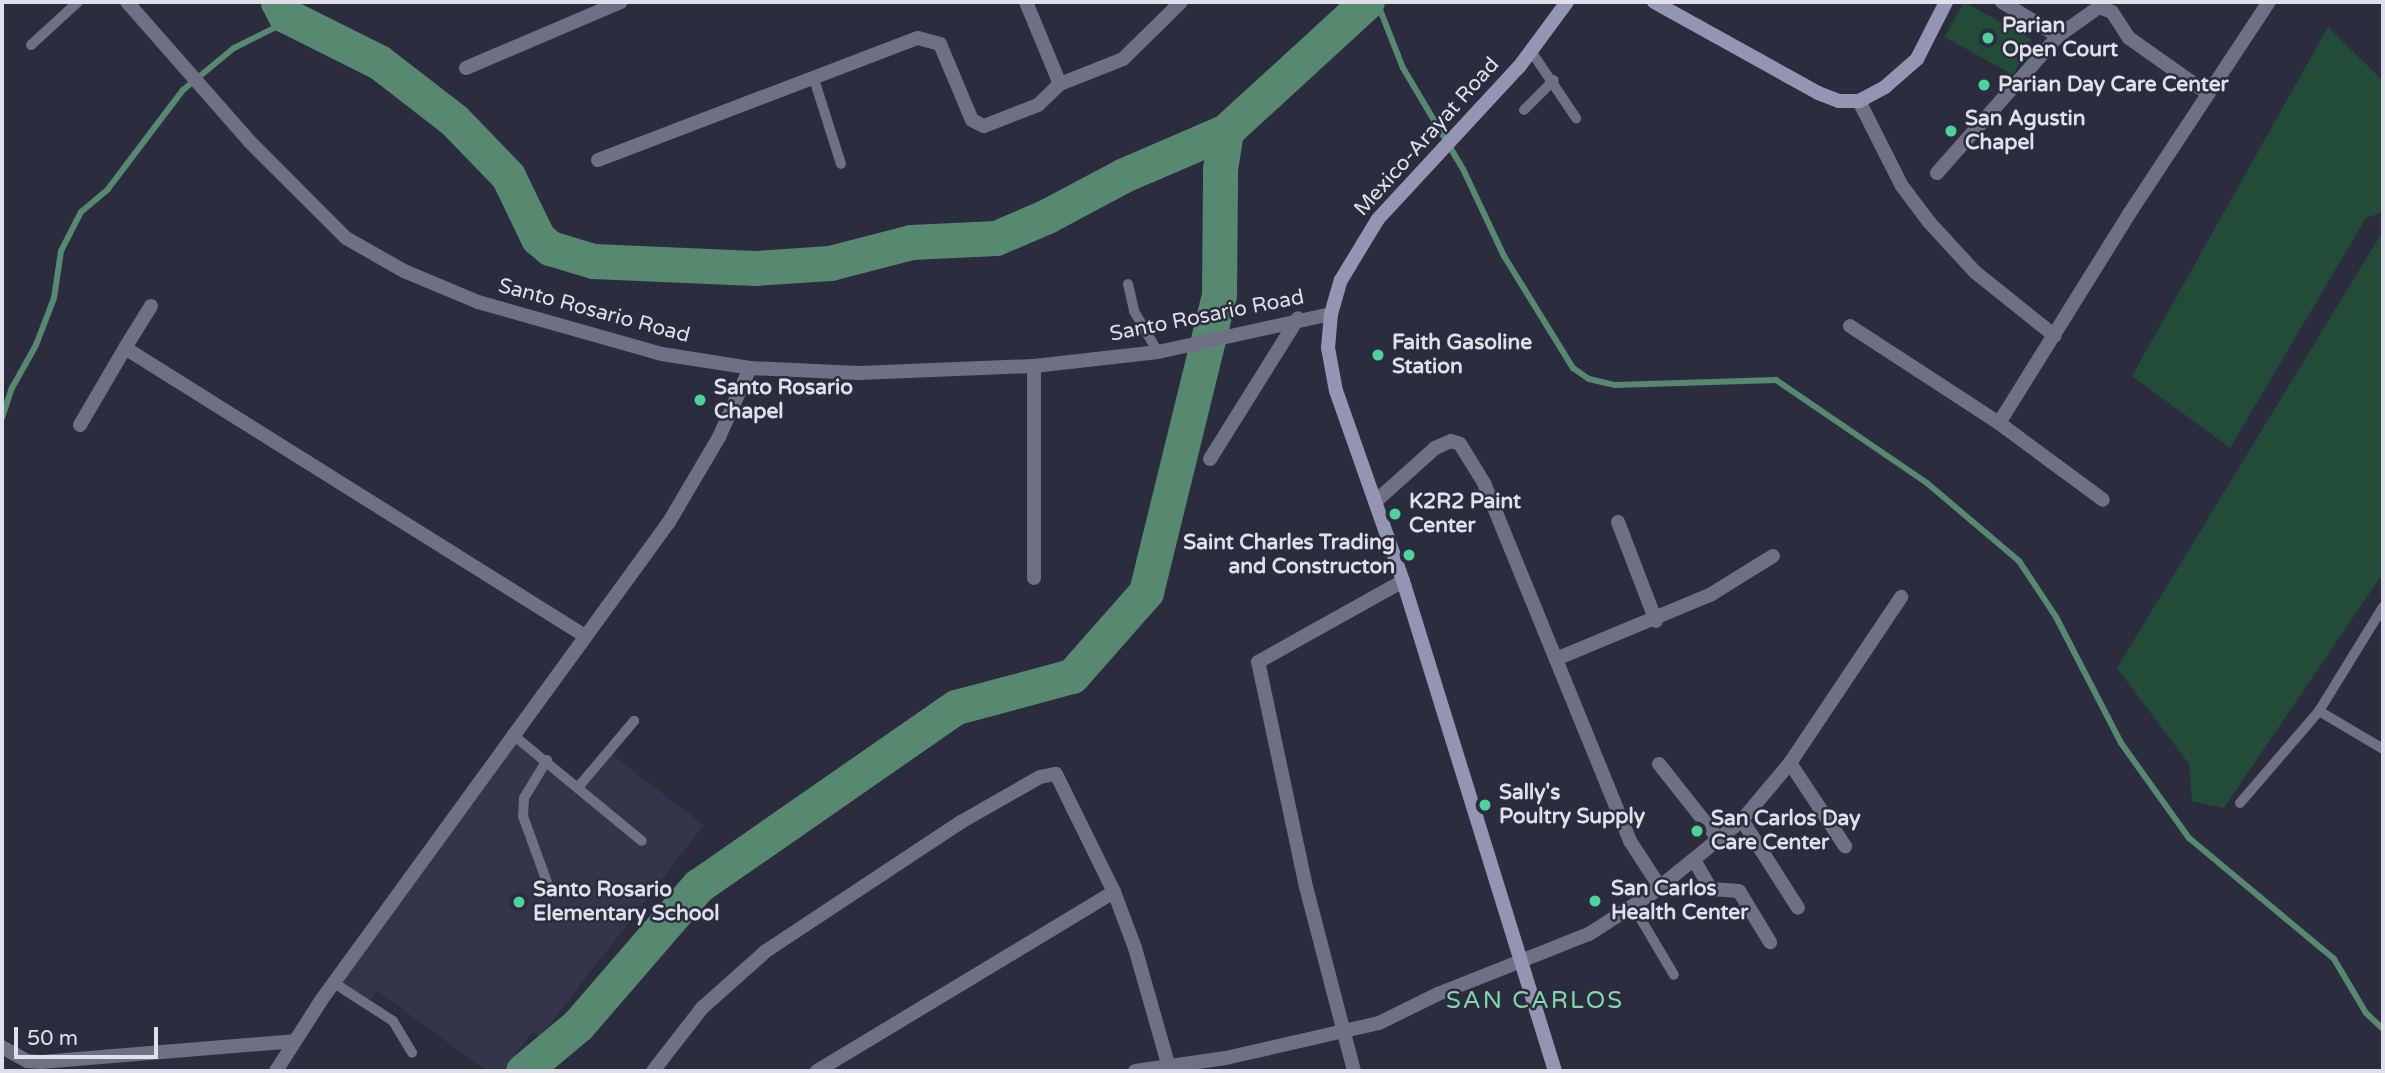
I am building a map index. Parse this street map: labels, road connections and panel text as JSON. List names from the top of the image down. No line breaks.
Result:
{"streets":{"main road":["Mexico-Arayat Road"],"street":["Santo Rosario Road"]},"crossings":[["Mexico-Arayat Road","Santo Rosario Road"]],"districts":["SAN CARLOS"],"places":["Parian Open Court","Parian Day Care Center","San Agustin Chapel","Faith Gasoline Station","Santo Rosario Chapel","K2R2 Paint Center","Saint Charles Trading and Constructon","Sally's Poultry Supply","San Carlos Day Care Center","San Carlos Health Center","Santo Rosario Elementary School"],"scale_bar":"50 m"}
